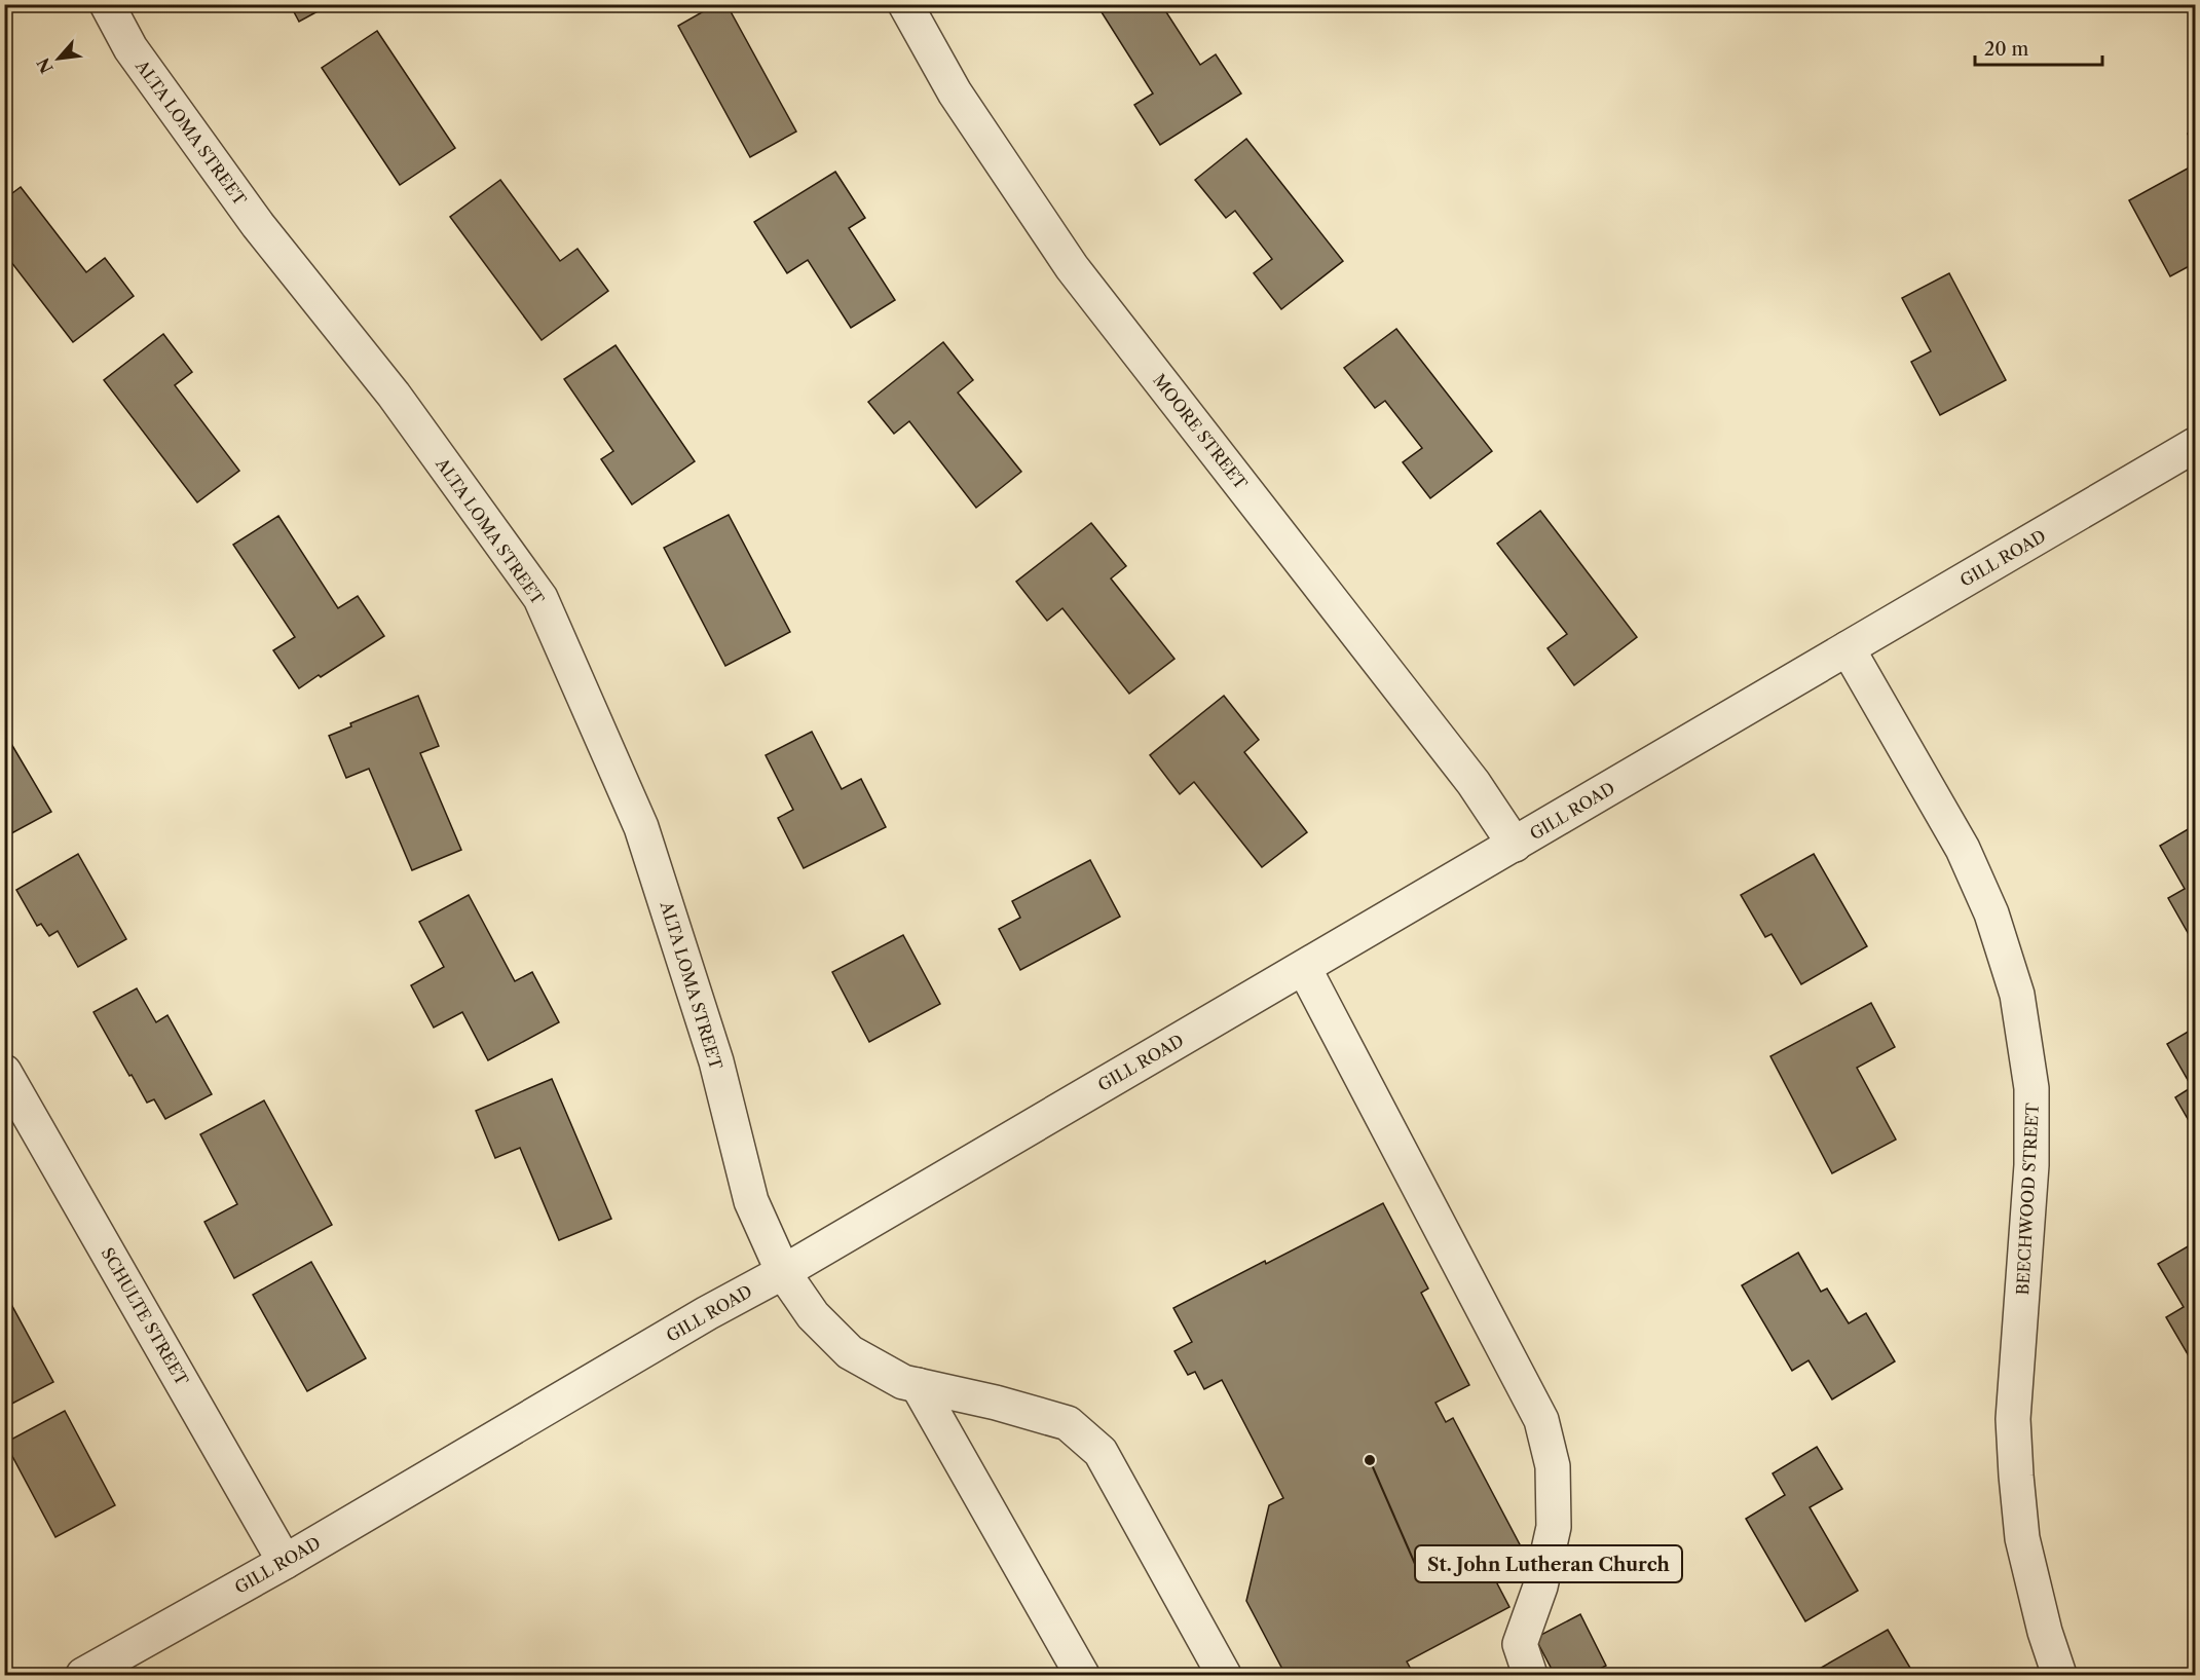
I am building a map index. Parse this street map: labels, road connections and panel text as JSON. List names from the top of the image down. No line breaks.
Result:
{"streets":{"street":["ALTA LOMA STREET","MOORE STREET","GILL ROAD","BEECHWOOD STREET","SCHULTE STREET"]},"crossings":[["ALTA LOMA STREET","GILL ROAD"],["MOORE STREET","GILL ROAD"],["GILL ROAD","BEECHWOOD STREET"],["GILL ROAD","SCHULTE STREET"]],"places":["St. John Lutheran Church"],"scale_bar":"20 m","north":"bottom left"}
